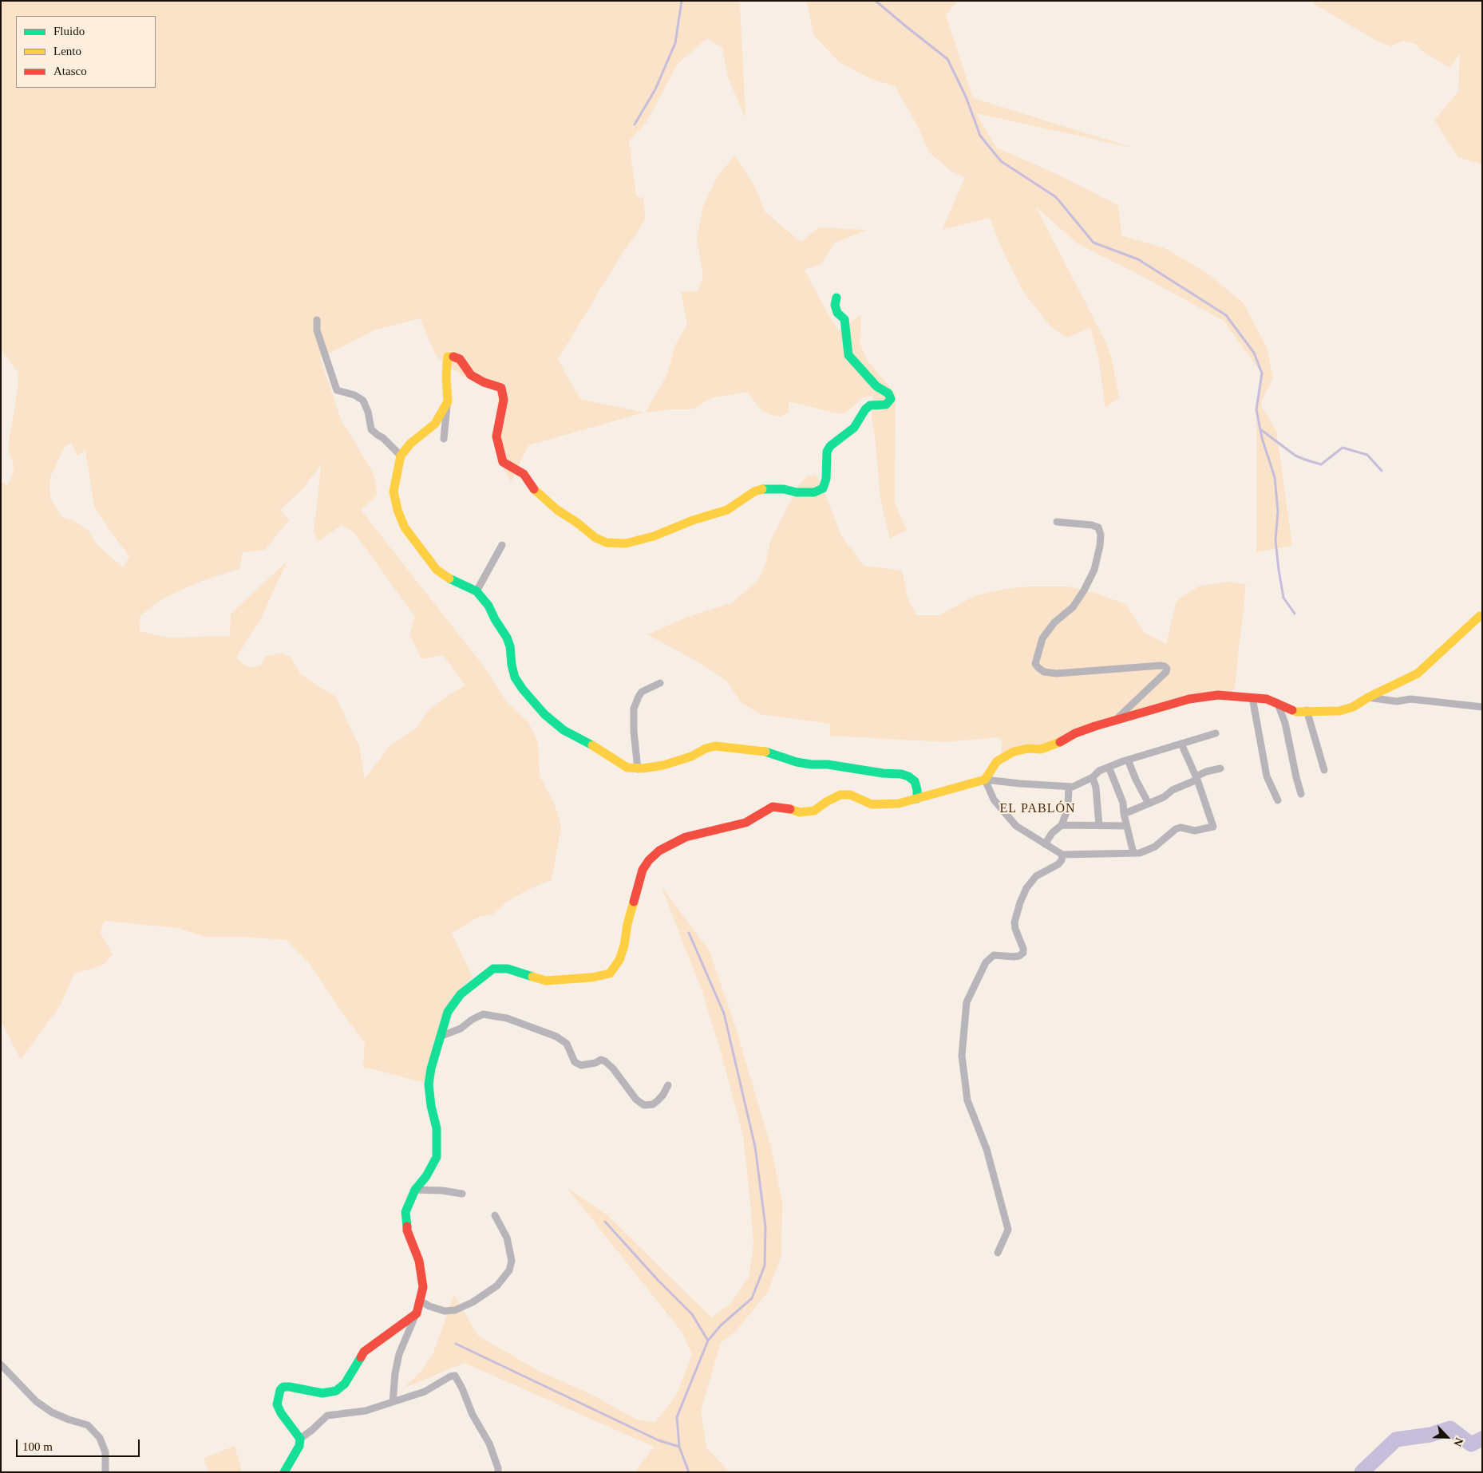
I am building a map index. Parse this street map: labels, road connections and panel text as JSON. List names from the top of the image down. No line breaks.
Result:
{"districts":["EL PABLÓN"],"legend":["Fluido","Lento","Atasco"],"scale_bar":"100 m","north":"bottom right"}
